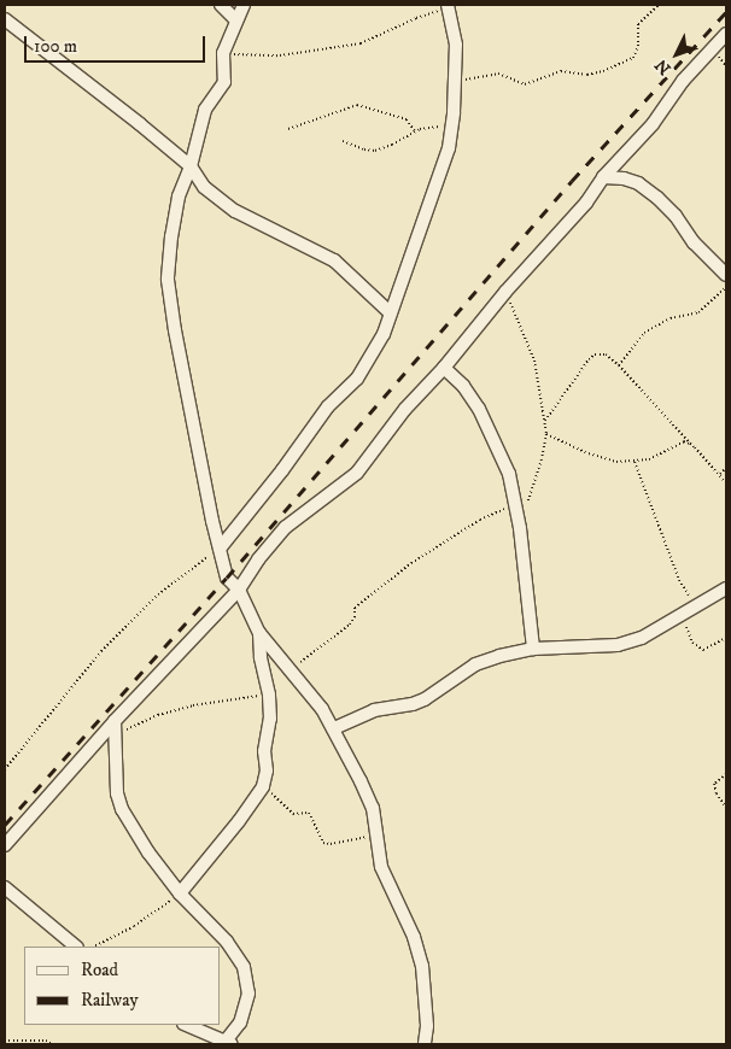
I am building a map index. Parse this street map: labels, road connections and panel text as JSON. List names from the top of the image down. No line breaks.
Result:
{"legend":["Road","Railway"],"scale_bar":"100 m","north":"bottom left"}
